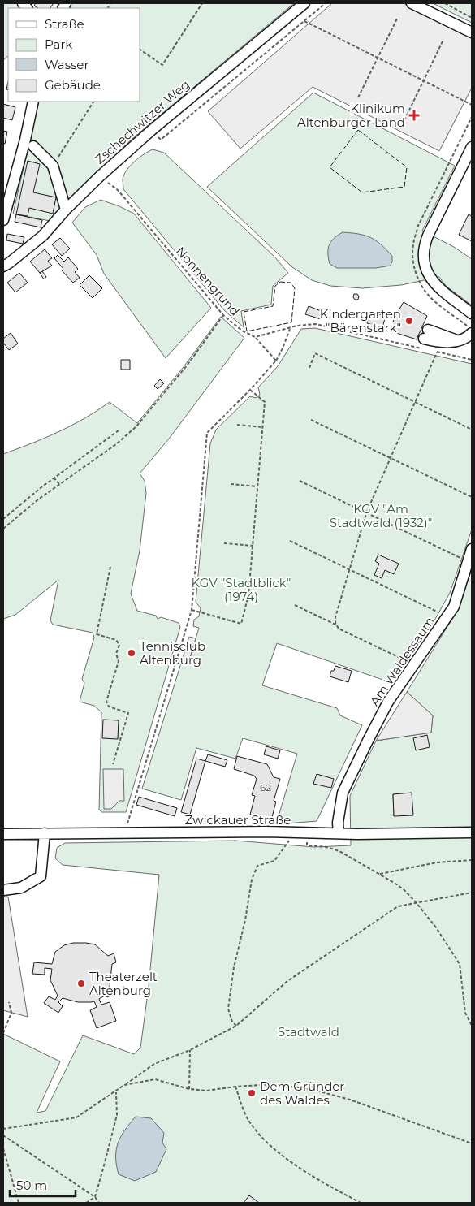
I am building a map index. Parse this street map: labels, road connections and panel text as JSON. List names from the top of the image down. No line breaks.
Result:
{"streets":{"street":["Zschechwitzer Weg","Am Waldessaum","Zwickauer Straße"],"path":["Nonnengrund"]},"crossings":[["Zschechwitzer Weg","Nonnengrund"],["Am Waldessaum","Zwickauer Straße"]],"parks":["KGV \"Am Stadtwald (1932)\"","KGV \"Stadtblick\" (1974)","Stadtwald"],"places":{"health":["Klinikum Altenburger Land"],"other":["Kindergarten \"Bärenstark\"","Tennisclub Altenburg","Theaterzelt Altenburg","Dem Gründer des Waldes"]},"house_numbers":["62"],"legend":["Straße","Park","Wasser","Gebäude"],"scale_bar":"50 m"}
